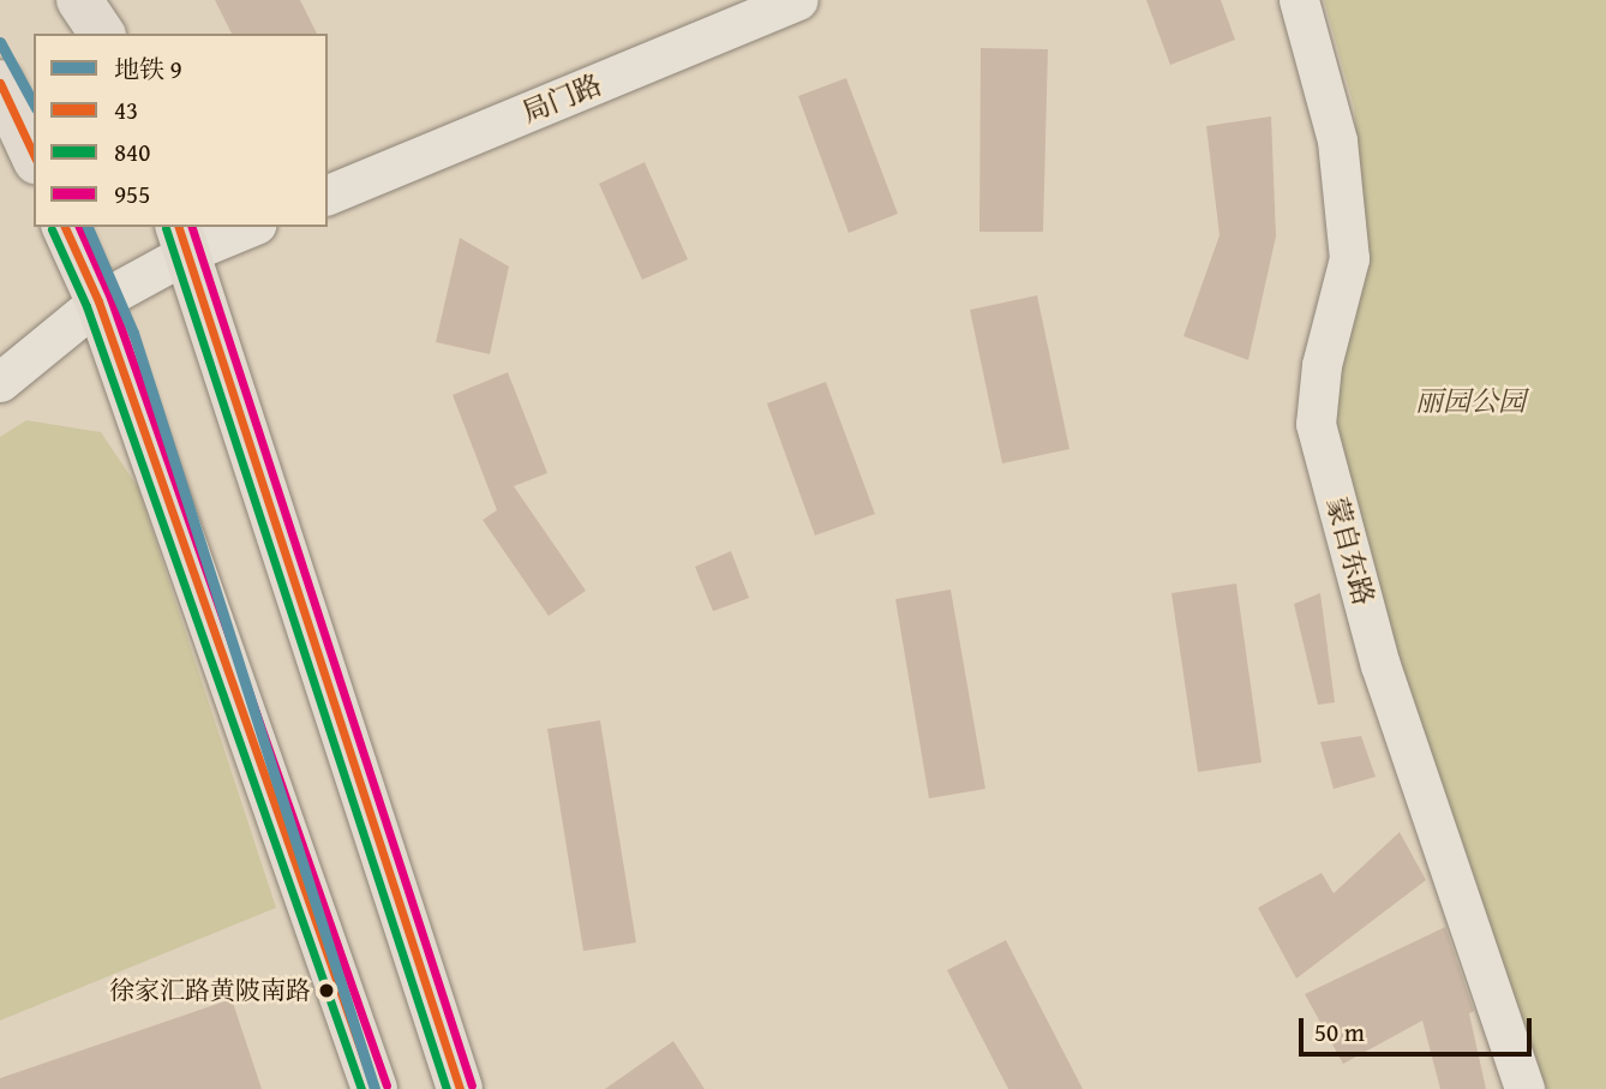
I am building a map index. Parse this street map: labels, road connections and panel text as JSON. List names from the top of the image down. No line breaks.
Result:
{"streets":{"street":["局门路","蒙自东路"]},"parks":["丽园公园"],"places":["徐家汇路黄陂南路"],"lines":["metro line 9","transit line 43","transit line 955","transit line 840"],"legend":["地铁 9","43","840","955"],"scale_bar":"50 m"}
